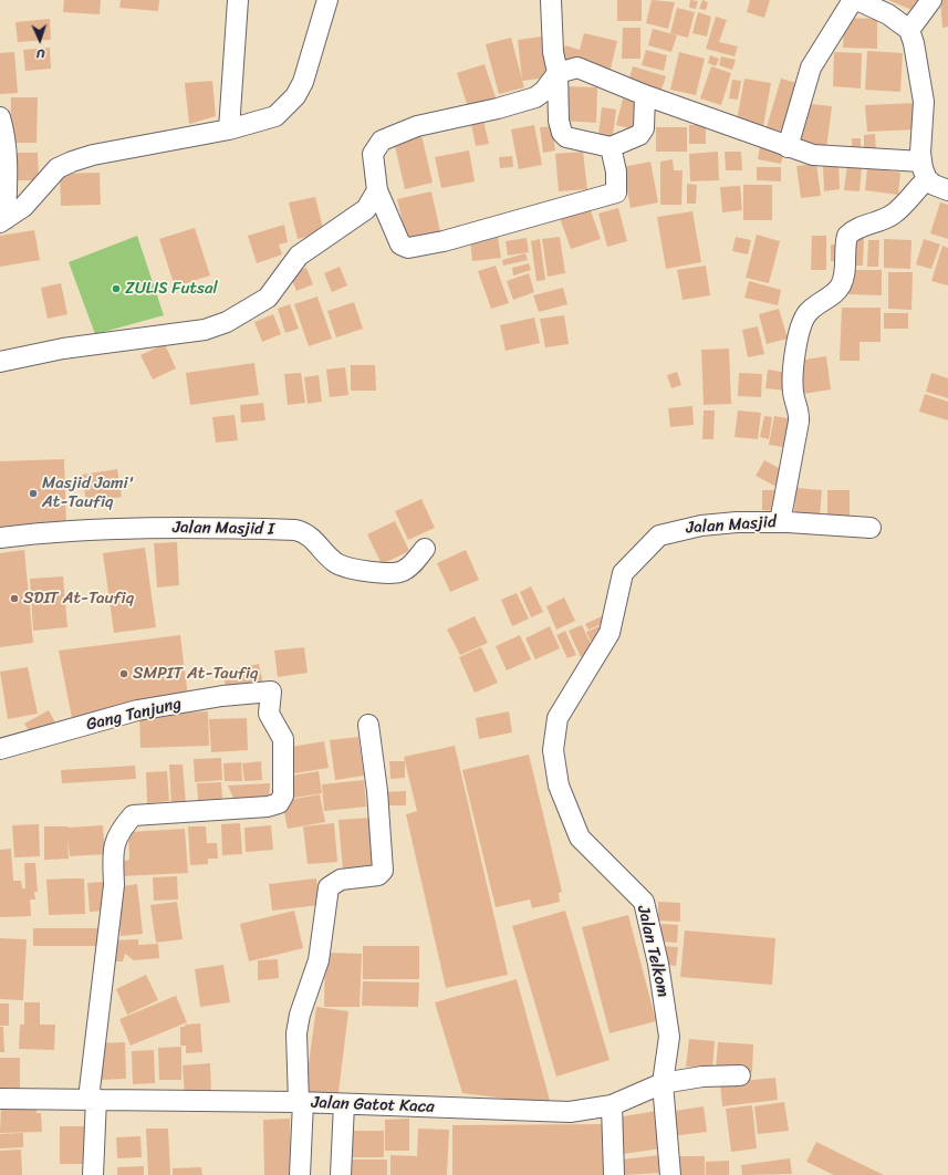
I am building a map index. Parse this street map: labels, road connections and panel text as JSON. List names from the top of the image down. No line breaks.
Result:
{"streets":{"street":["Jalan Masjid","Jalan Masjid I","Gang Tanjung","Jalan Telkom","Jalan Gatot Kaca"]},"crossings":[["Jalan Masjid","Jalan Telkom"],["Gang Tanjung","Jalan Gatot Kaca"],["Jalan Telkom","Jalan Gatot Kaca"]],"places":["ZULIS Futsal","Masjid Jami' At-Taufiq","SDIT At-Taufiq","SMPIT At-Taufiq"],"north":"bottom"}
